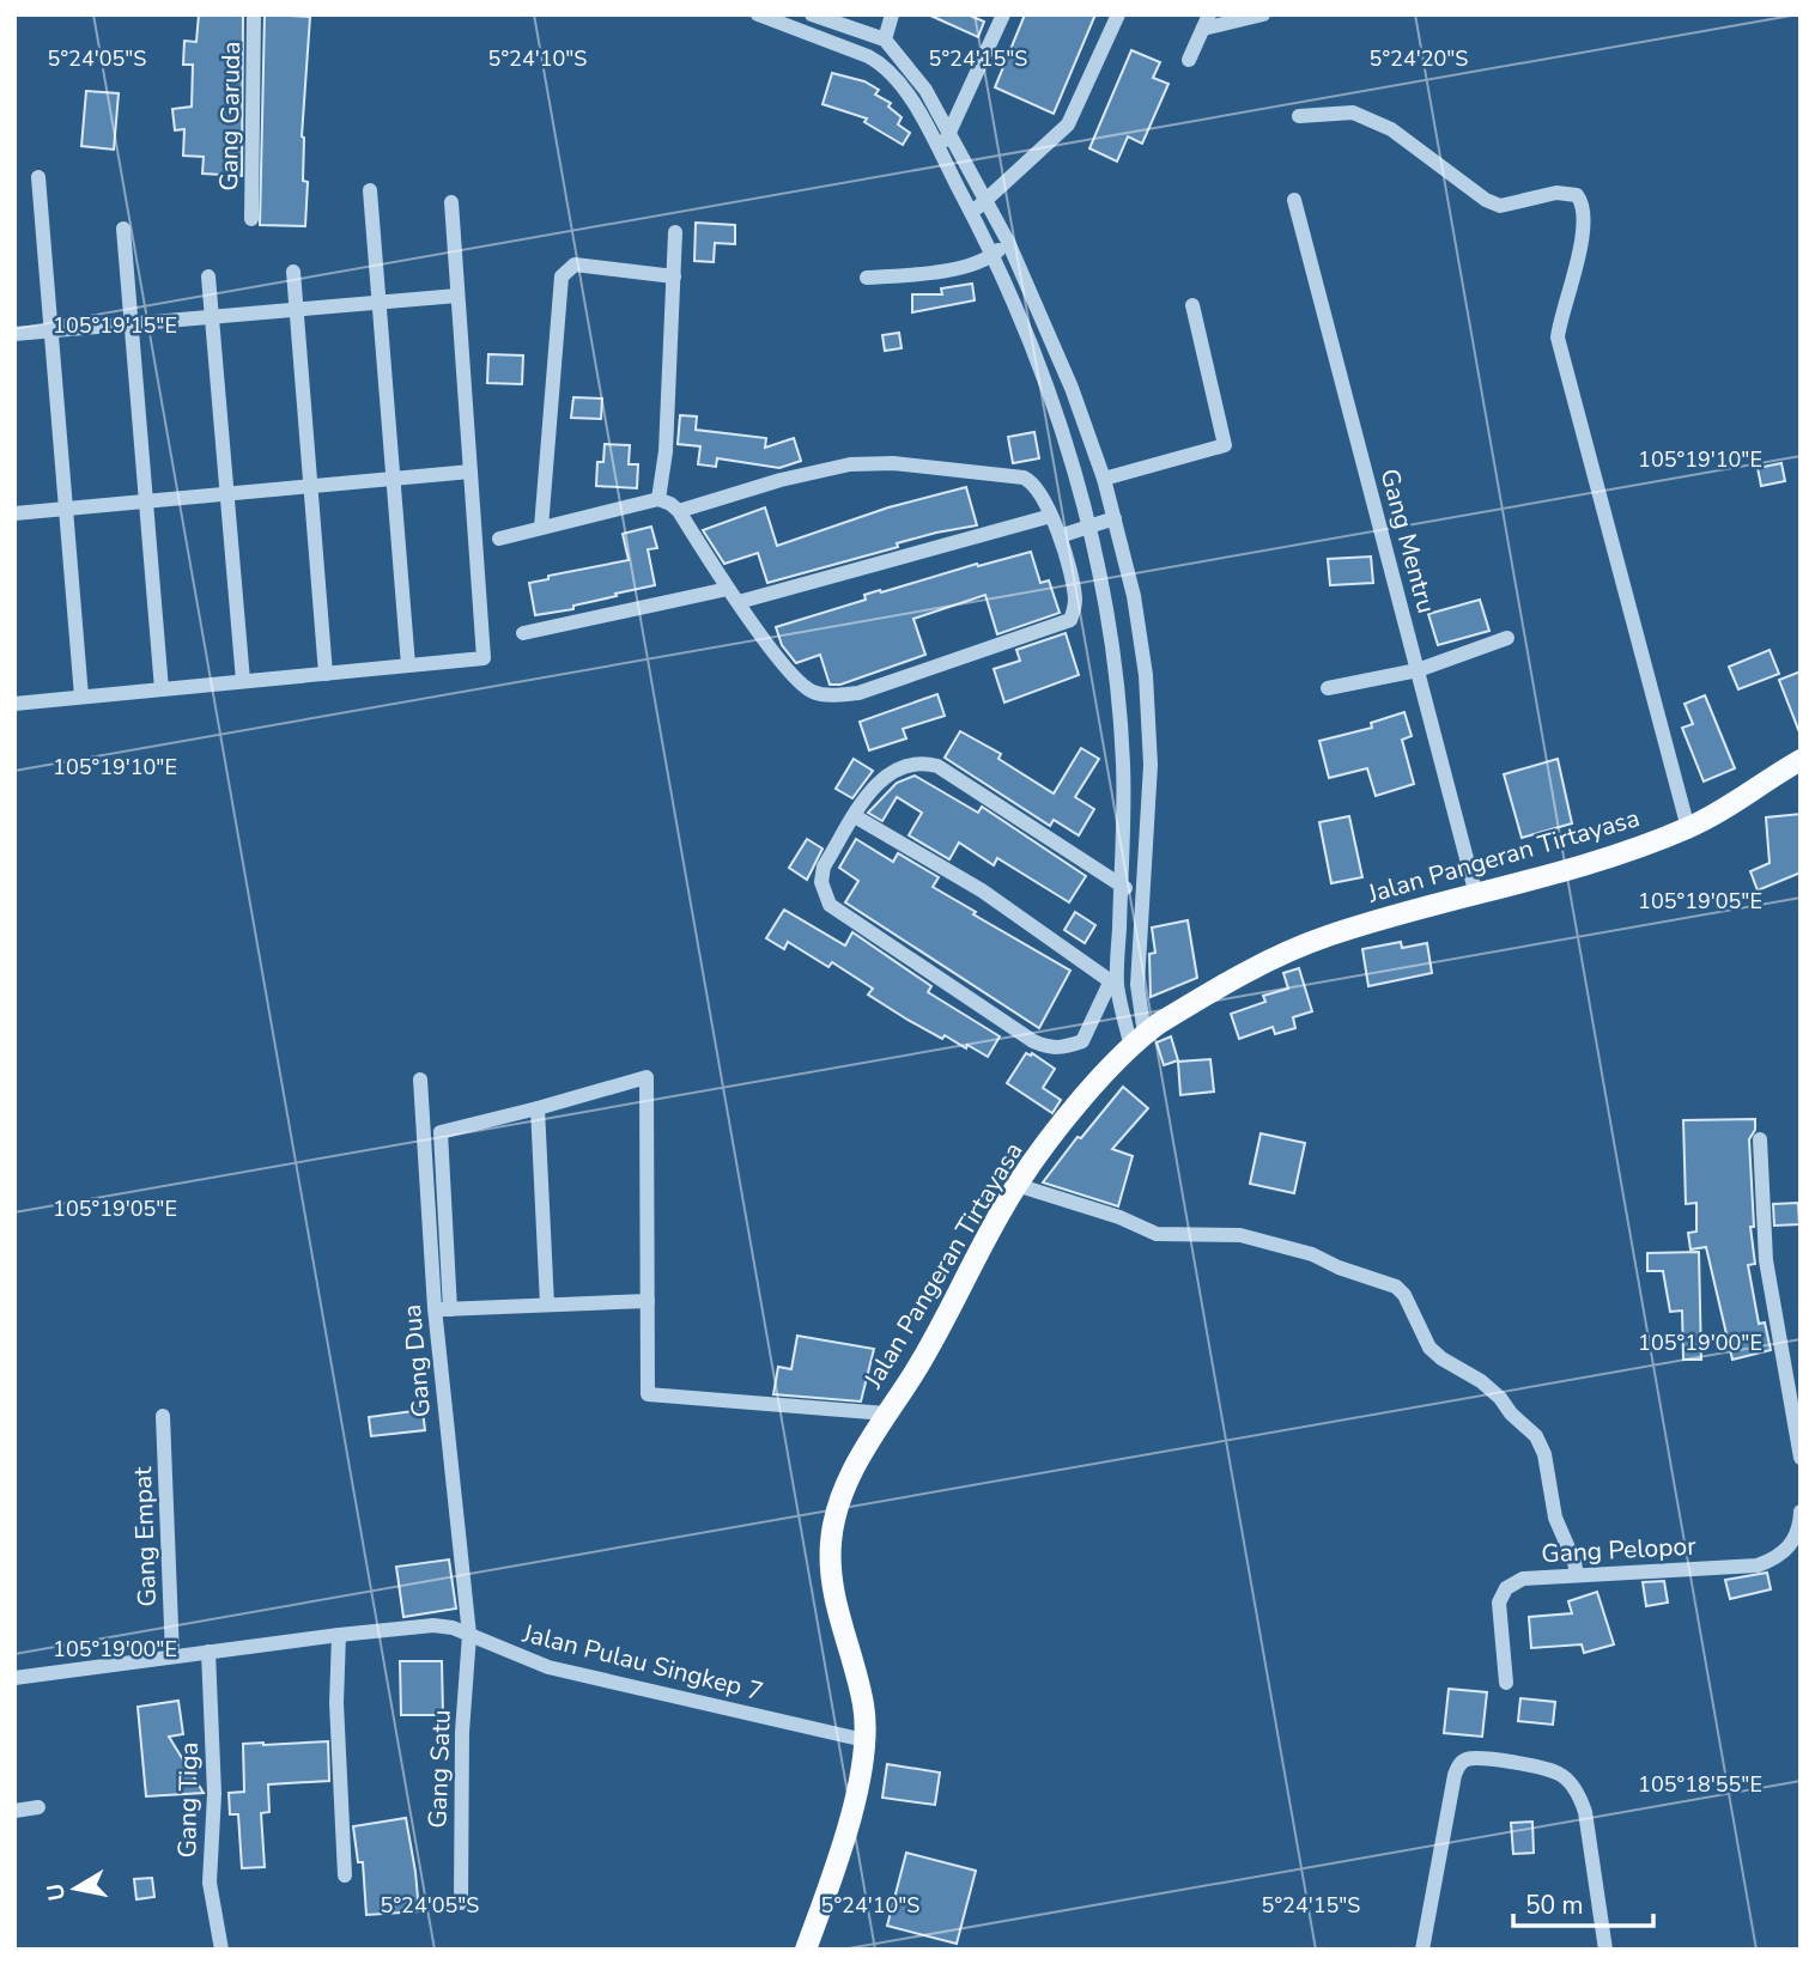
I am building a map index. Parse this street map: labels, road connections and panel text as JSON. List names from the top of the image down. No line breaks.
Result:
{"streets":{"main road":["Jalan Pangeran Tirtayasa"],"street":["Gang Garuda","Gang Mentru","Gang Dua","Gang Empat","Gang Pelopor","Jalan Pulau Singkep 7","Gang Satu","Gang Tiga"]},"crossings":[["Gang Mentru","Jalan Pangeran Tirtayasa"],["Jalan Pangeran Tirtayasa","Jalan Pulau Singkep 7"],["Gang Dua","Jalan Pulau Singkep 7"],["Gang Dua","Gang Satu"],["Gang Empat","Jalan Pulau Singkep 7"],["Jalan Pulau Singkep 7","Gang Satu"],["Jalan Pulau Singkep 7","Gang Tiga"]],"scale_bar":"50 m","north":"left","coordinates":["5°24'05\"S","5°24'10\"S","5°24'15\"S","5°24'20\"S","105°19'15\"E","105°19'10\"E","105°19'05\"E","105°19'00\"E","105°18'55\"E"]}
